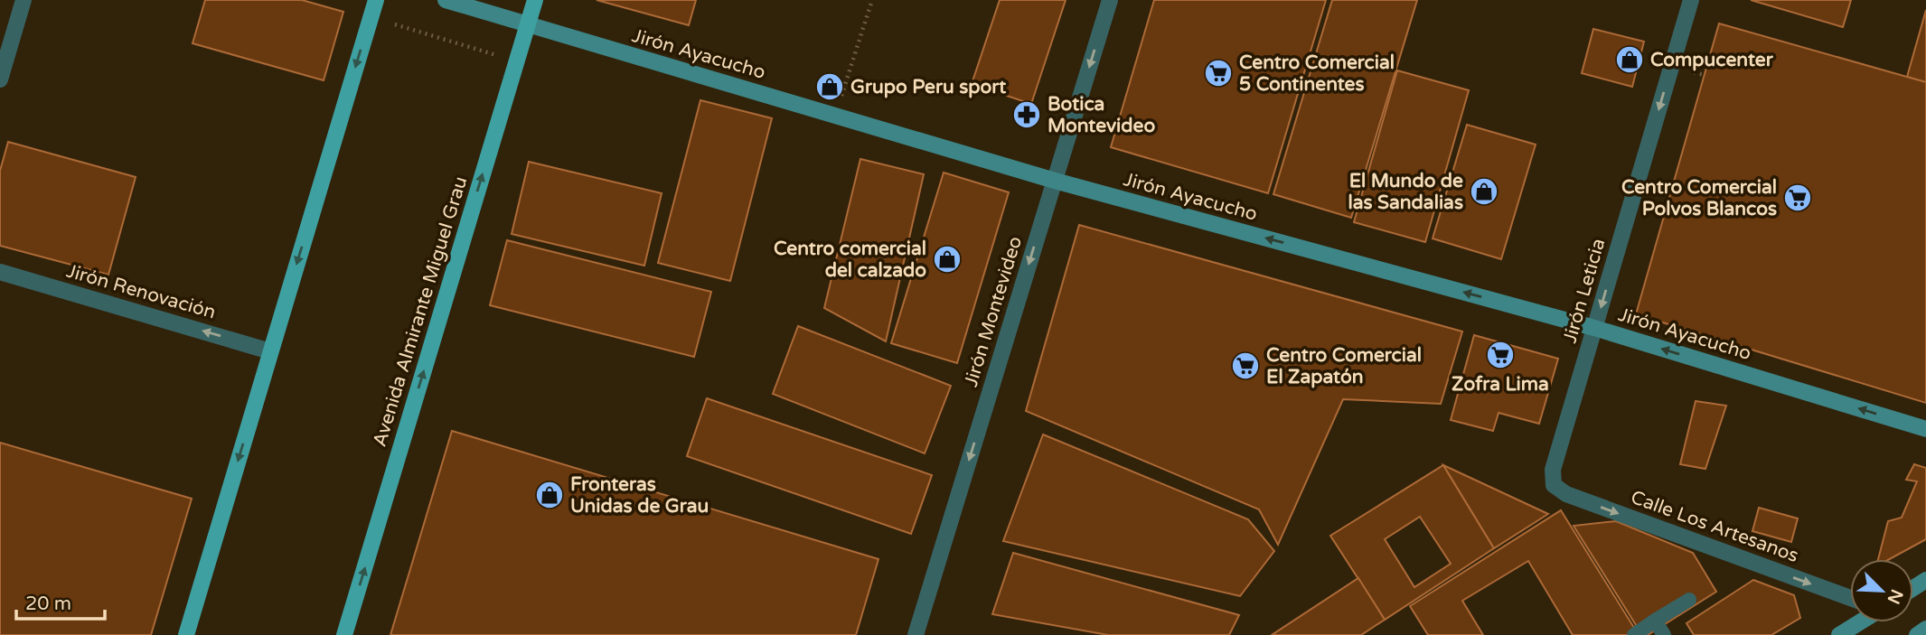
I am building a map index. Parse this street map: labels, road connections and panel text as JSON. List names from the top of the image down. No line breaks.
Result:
{"streets":{"main road":["Avenida Almirante Miguel Grau"],"street":["Jirón Ayacucho","Jirón Leticia","Jirón Renovación","Jirón Montevideo","Calle Los Artesanos"]},"crossings":[["Jirón Ayacucho","Jirón Leticia"],["Jirón Ayacucho","Avenida Almirante Miguel Grau"],["Jirón Ayacucho","Jirón Montevideo"],["Jirón Leticia","Calle Los Artesanos"]],"one_way":["Jirón Ayacucho","Jirón Leticia","Jirón Renovación","Avenida Almirante Miguel Grau","Jirón Montevideo","Calle Los Artesanos"],"places":{"shop":["Compucenter","Grupo Peru sport","El Mundo de las Sandalias","Centro comercial del calzado","Fronteras Unidas de Grau"],"supermarket":["Centro Comercial 5 Continentes","Centro Comercial Polvos Blancos","Zofra Lima","Centro Comercial El Zapatón"],"pharmacy":["Botica Montevideo"]},"scale_bar":"20 m","north":"bottom right"}
